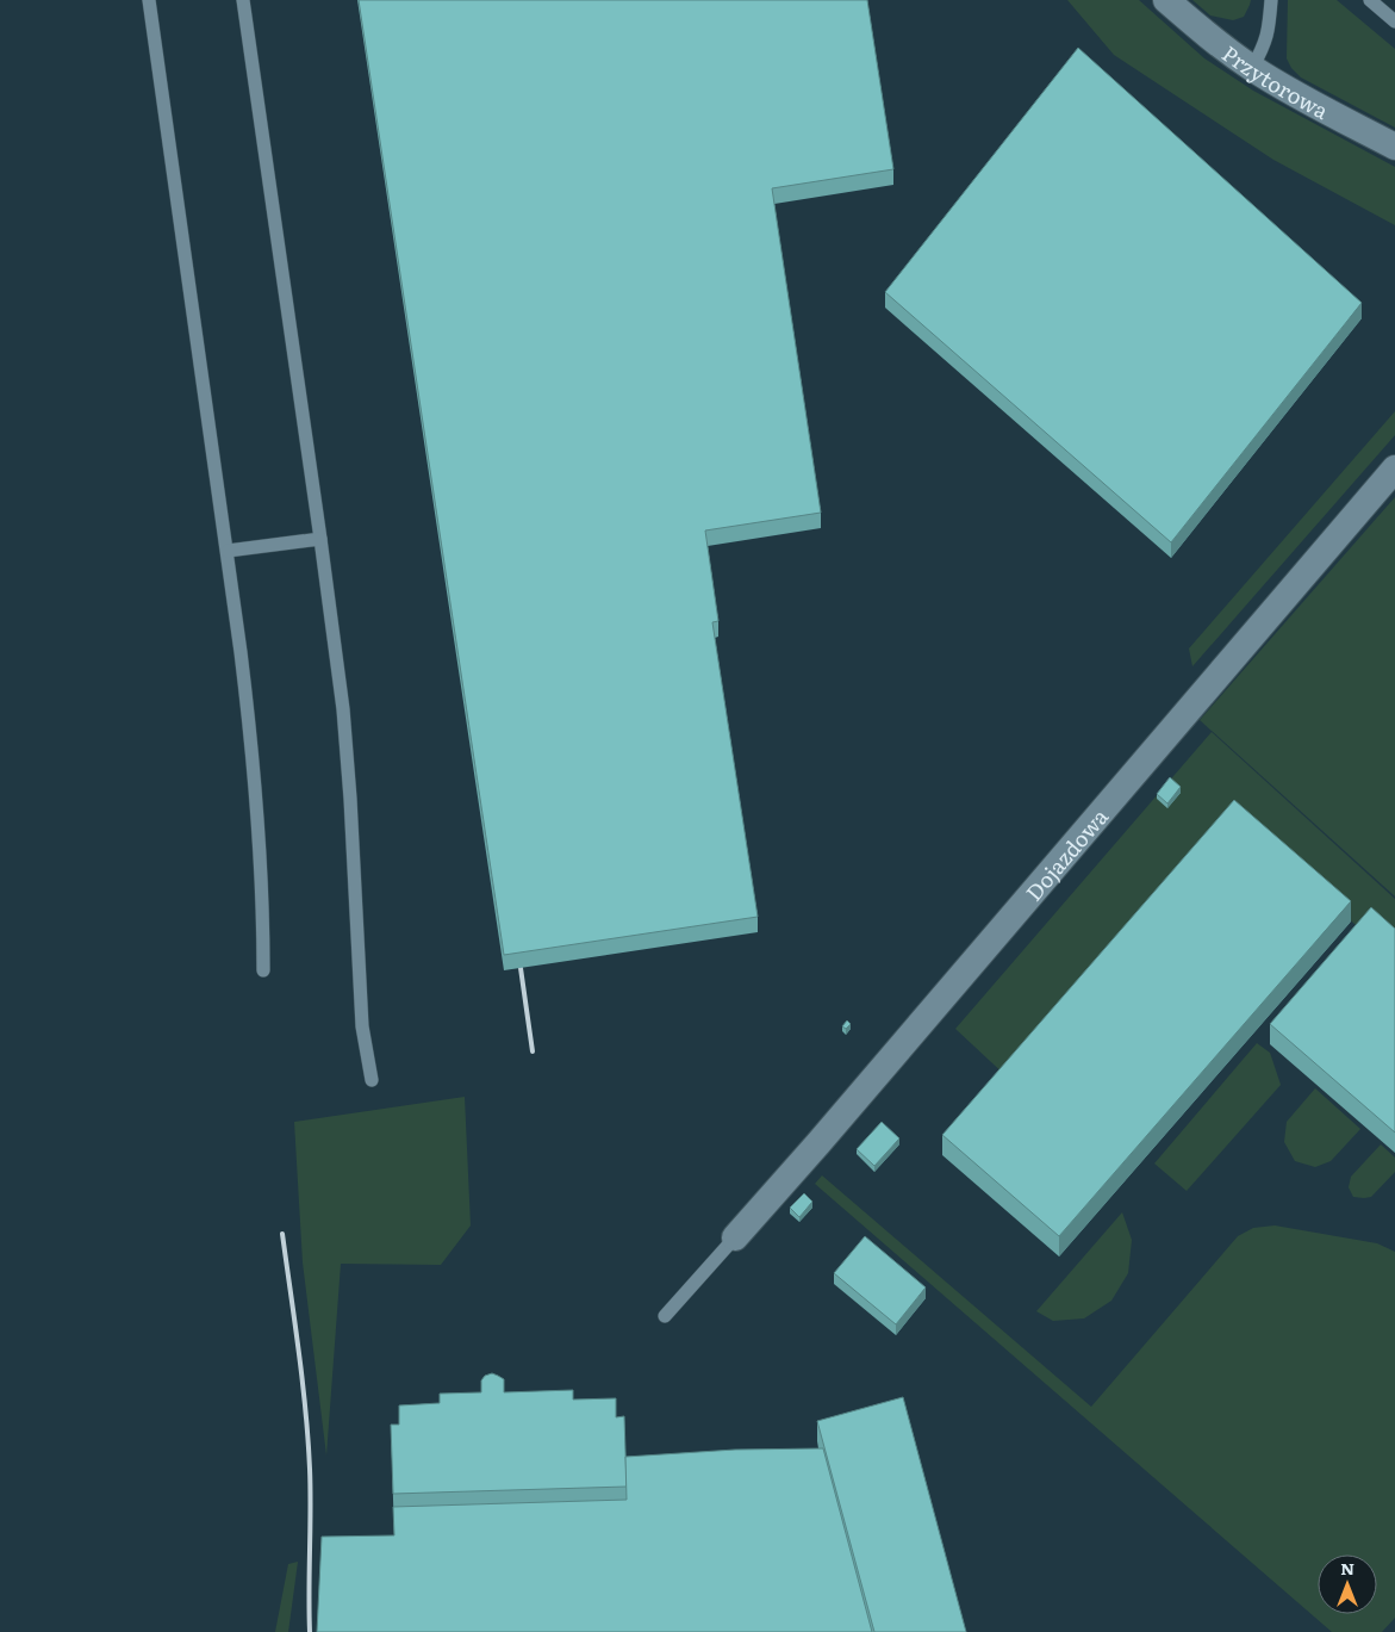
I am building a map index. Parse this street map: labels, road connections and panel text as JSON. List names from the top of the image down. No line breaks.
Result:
{"streets":{"street":["Przytorowa","Dojazdowa"]},"north":"top"}
